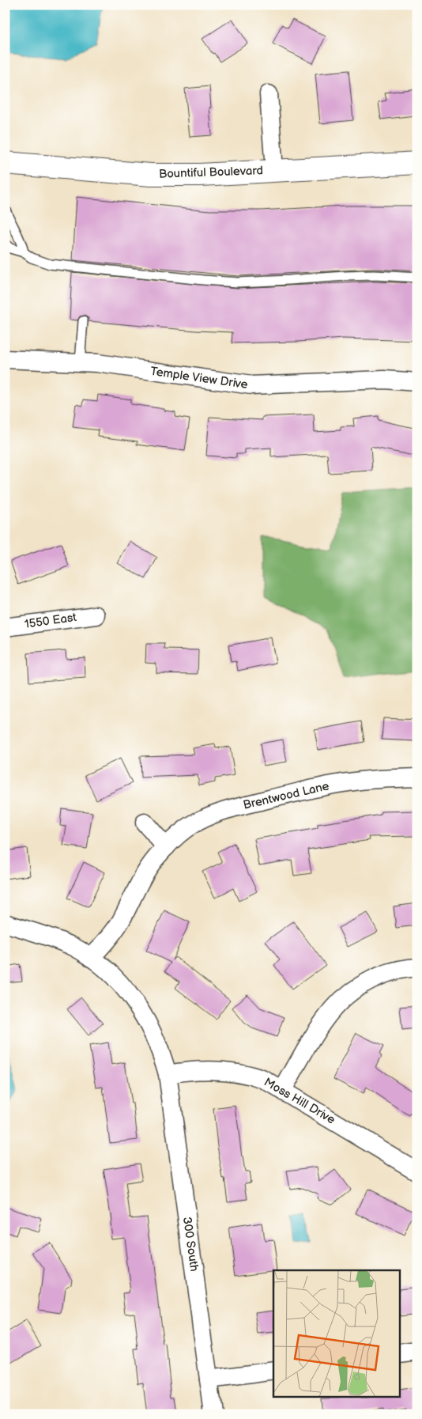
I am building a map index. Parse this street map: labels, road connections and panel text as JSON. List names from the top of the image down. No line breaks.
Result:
{"streets":{"main road":["Bountiful Boulevard"],"street":["Temple View Drive","1550 East","Brentwood Lane","Moss Hill Drive","300 South"]},"crossings":[["Moss Hill Drive","300 South"]]}
